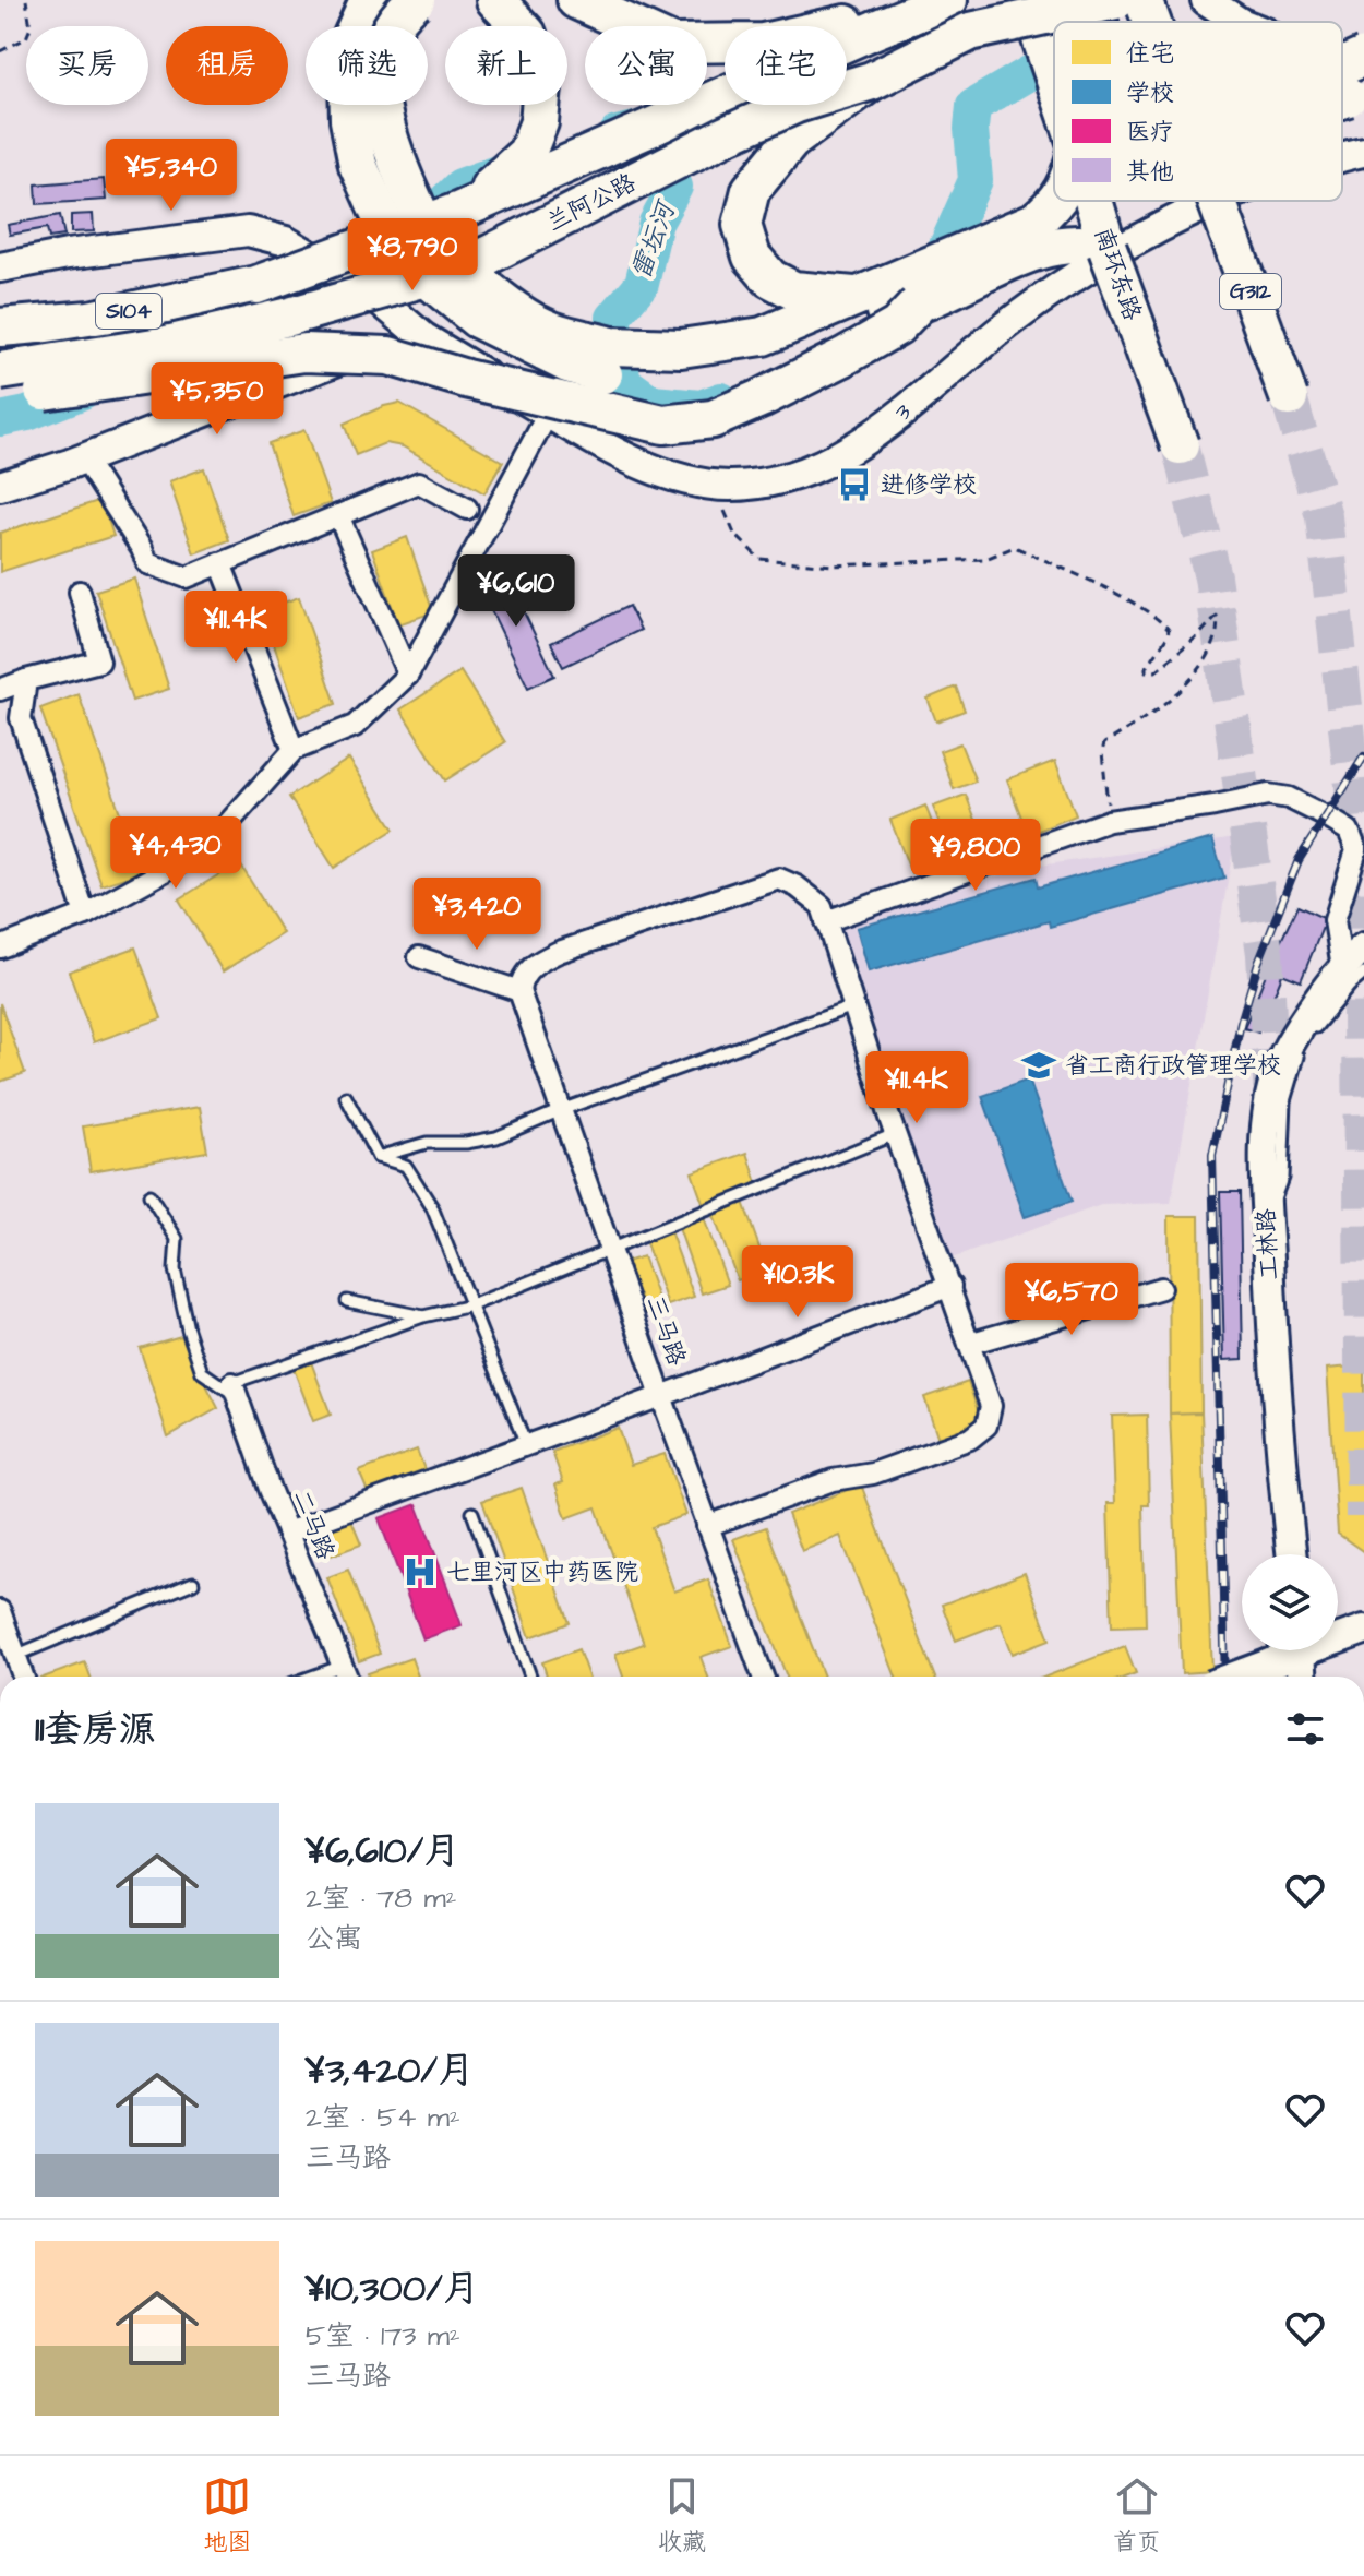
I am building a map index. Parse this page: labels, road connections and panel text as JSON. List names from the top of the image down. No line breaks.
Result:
{"streets":{"highway":["兰阿公路","南环东路","G312","S104"],"street":["3","工林路","三马路","二马路"]},"water":["雷坛河"],"places":{"bus stop":["进修学校"],"school or university":["省工商行政管理学校"],"hospital":["七里河区中药医院"]},"legend":["住宅","学校","医疗","其他"],"page":{"chip":["买房","租房","筛选","新上","公寓","住宅"],"price":["¥5,340","¥8,790","¥5,350","¥6,610","¥11.4K","¥4,430","¥9,800","¥3,420","¥11.4K","¥10.3K","¥6,570"],"heading":"11套房源","list":[{"name":"¥6,610/月","note":"2室 · 78 m² · 公寓"},{"name":"¥3,420/月","note":"2室 · 54 m² · 三马路"},{"name":"¥10,300/月","note":"5室 · 173 m² · 三马路"}],"tabs":["地图","收藏","首页"]}}
